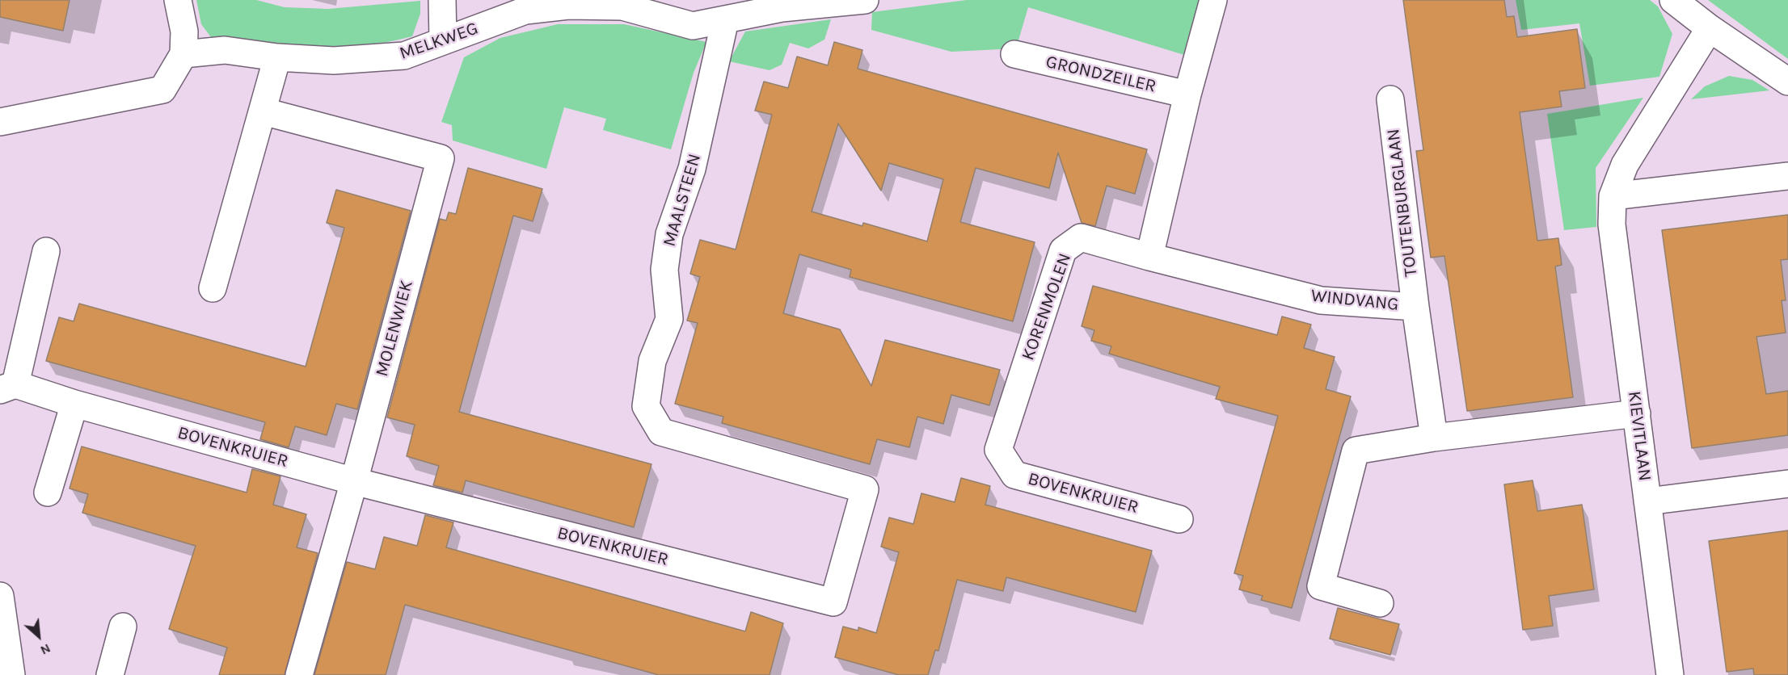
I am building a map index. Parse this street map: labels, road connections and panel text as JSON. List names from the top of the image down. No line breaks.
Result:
{"streets":{"street":["MELKWEG","GRONDZEILER","MAALSTEEN","TOUTENBURGLAAN","WINDVANG","KORENMOLEN","MOLENWIEK","KIEVITLAAN","BOVENKRUIER"]},"crossings":[["MELKWEG","MAALSTEEN"],["MAALSTEEN","BOVENKRUIER"],["TOUTENBURGLAAN","WINDVANG"],["WINDVANG","KORENMOLEN"],["KORENMOLEN","BOVENKRUIER"],["MOLENWIEK","BOVENKRUIER"]],"north":"bottom right"}
